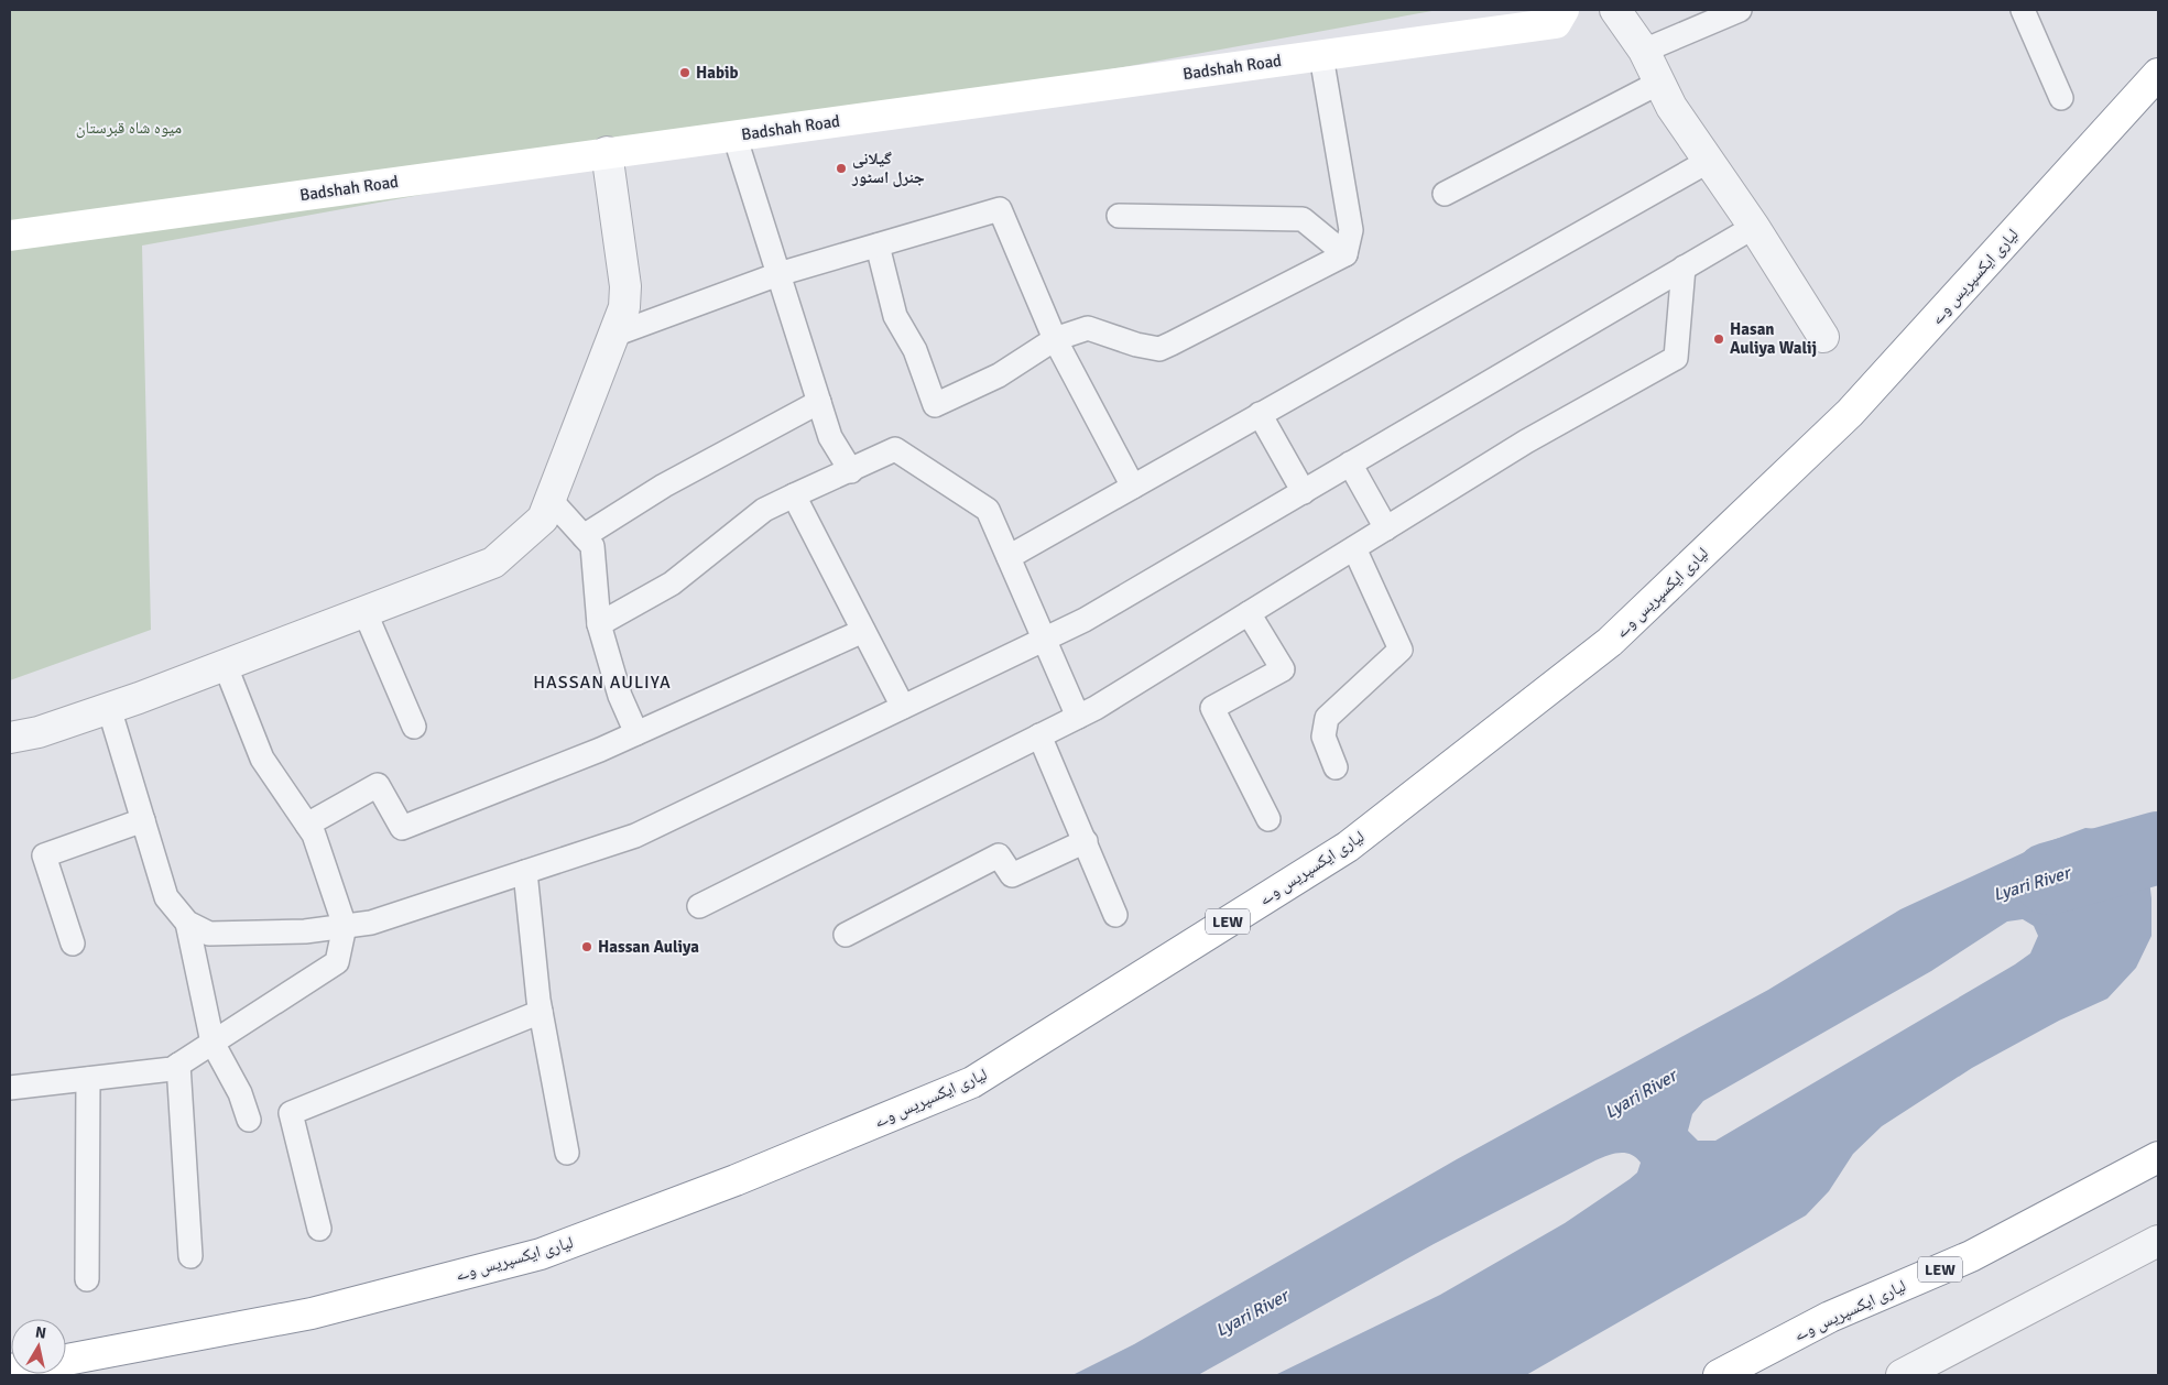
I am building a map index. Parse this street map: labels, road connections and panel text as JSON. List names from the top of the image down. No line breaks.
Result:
{"streets":{"main road":["Badshah Road","لیاری ایکسپریس وے","LEW"]},"districts":["HASSAN AULIYA"],"water":["Lyari River"],"parks":["میوہ شاہ قبرستان"],"places":["Habib","گیلانی جنرل اسٹور","Hasan Auliya Walij","Hassan Auliya"],"north":"top"}
